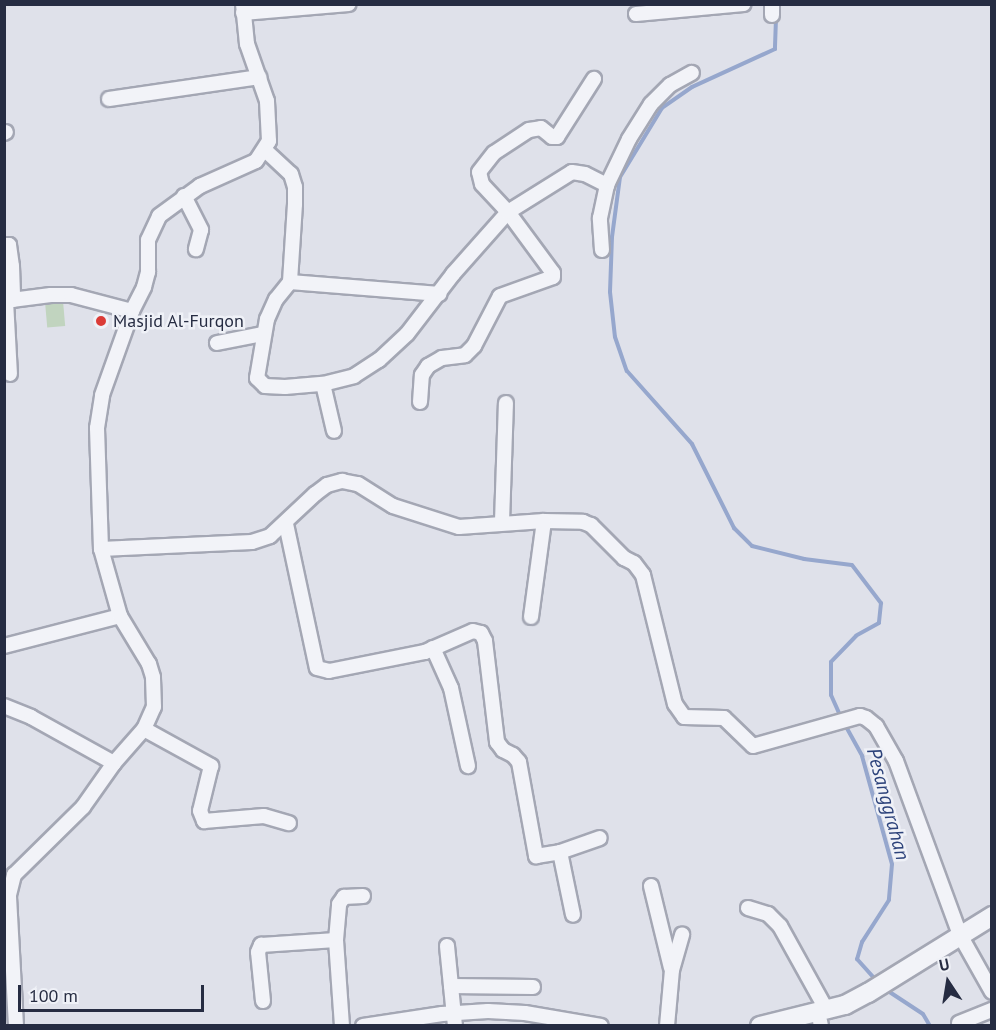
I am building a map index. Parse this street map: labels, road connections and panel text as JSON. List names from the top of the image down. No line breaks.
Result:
{"water":["Pesanggrahan"],"places":["Masjid Al-Furqon"],"scale_bar":"100 m","north":"top"}
